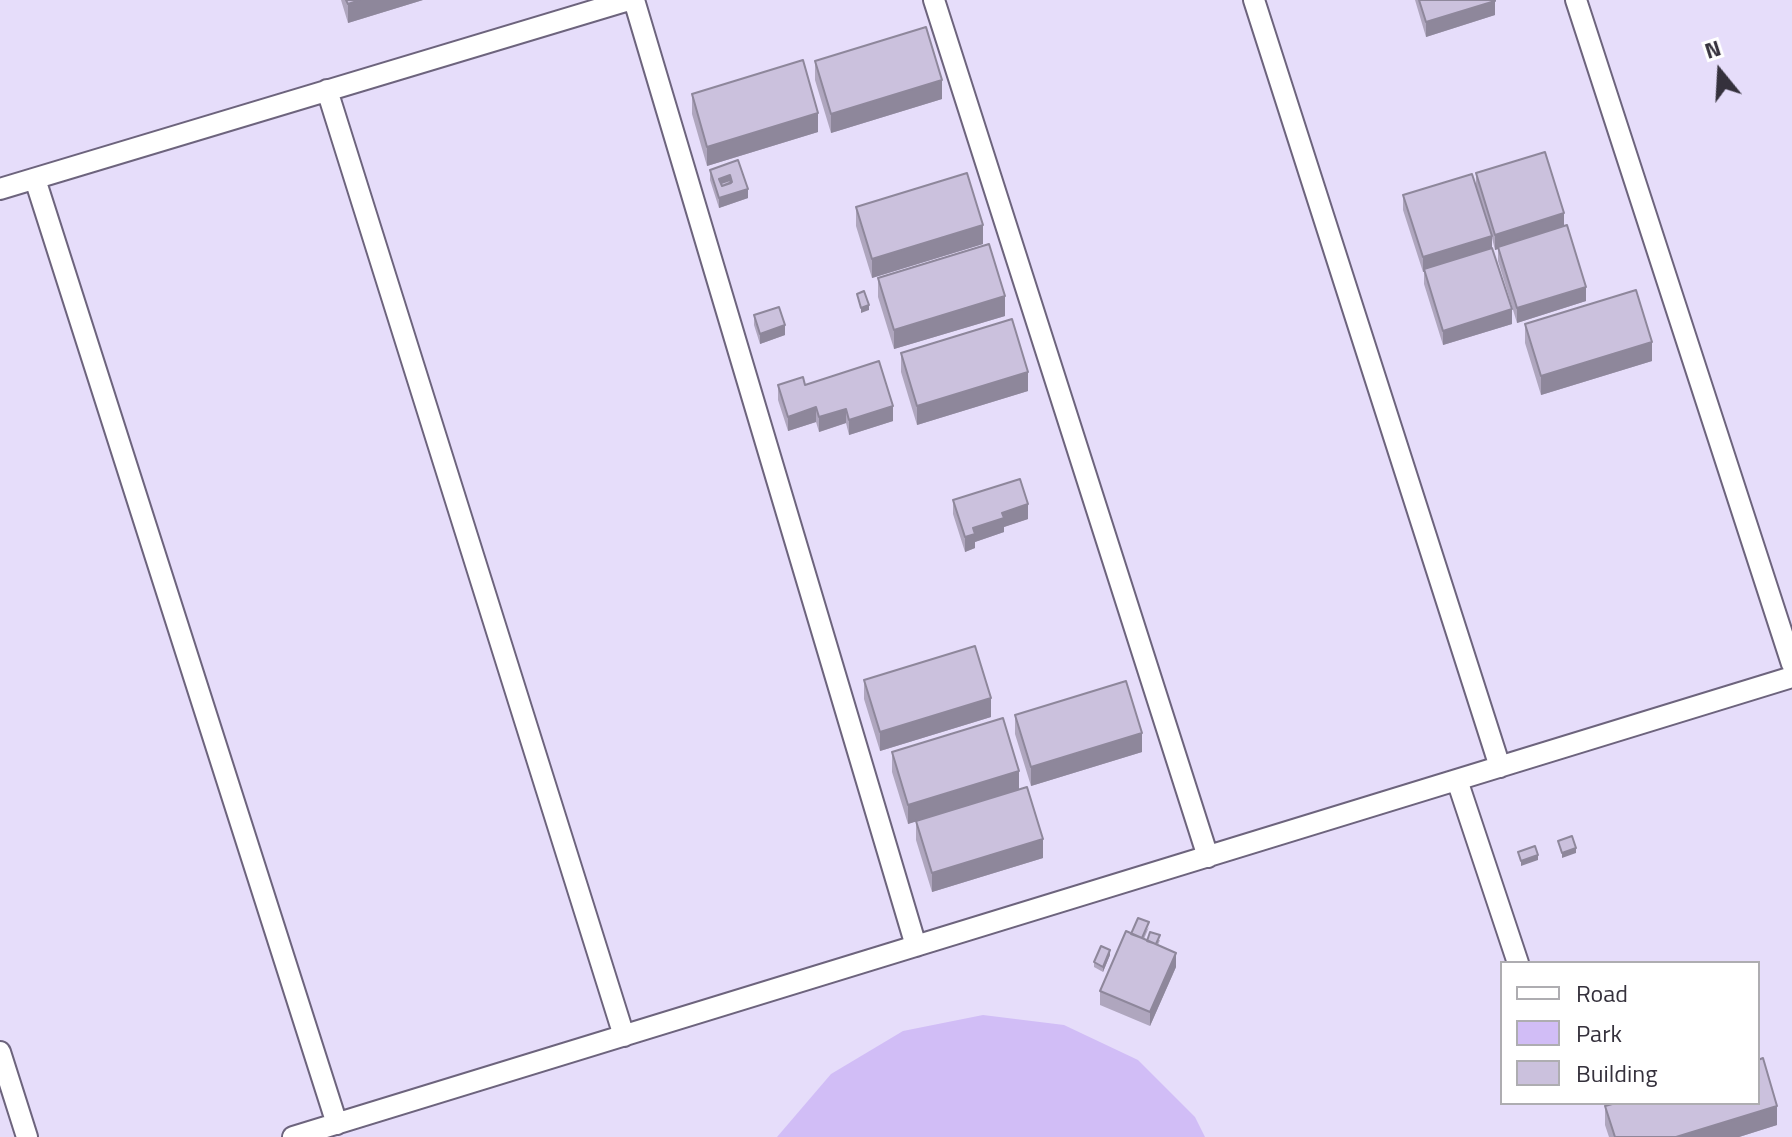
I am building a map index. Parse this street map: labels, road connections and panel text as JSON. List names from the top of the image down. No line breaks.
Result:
{"legend":["Road","Park","Building"],"north":"top"}
